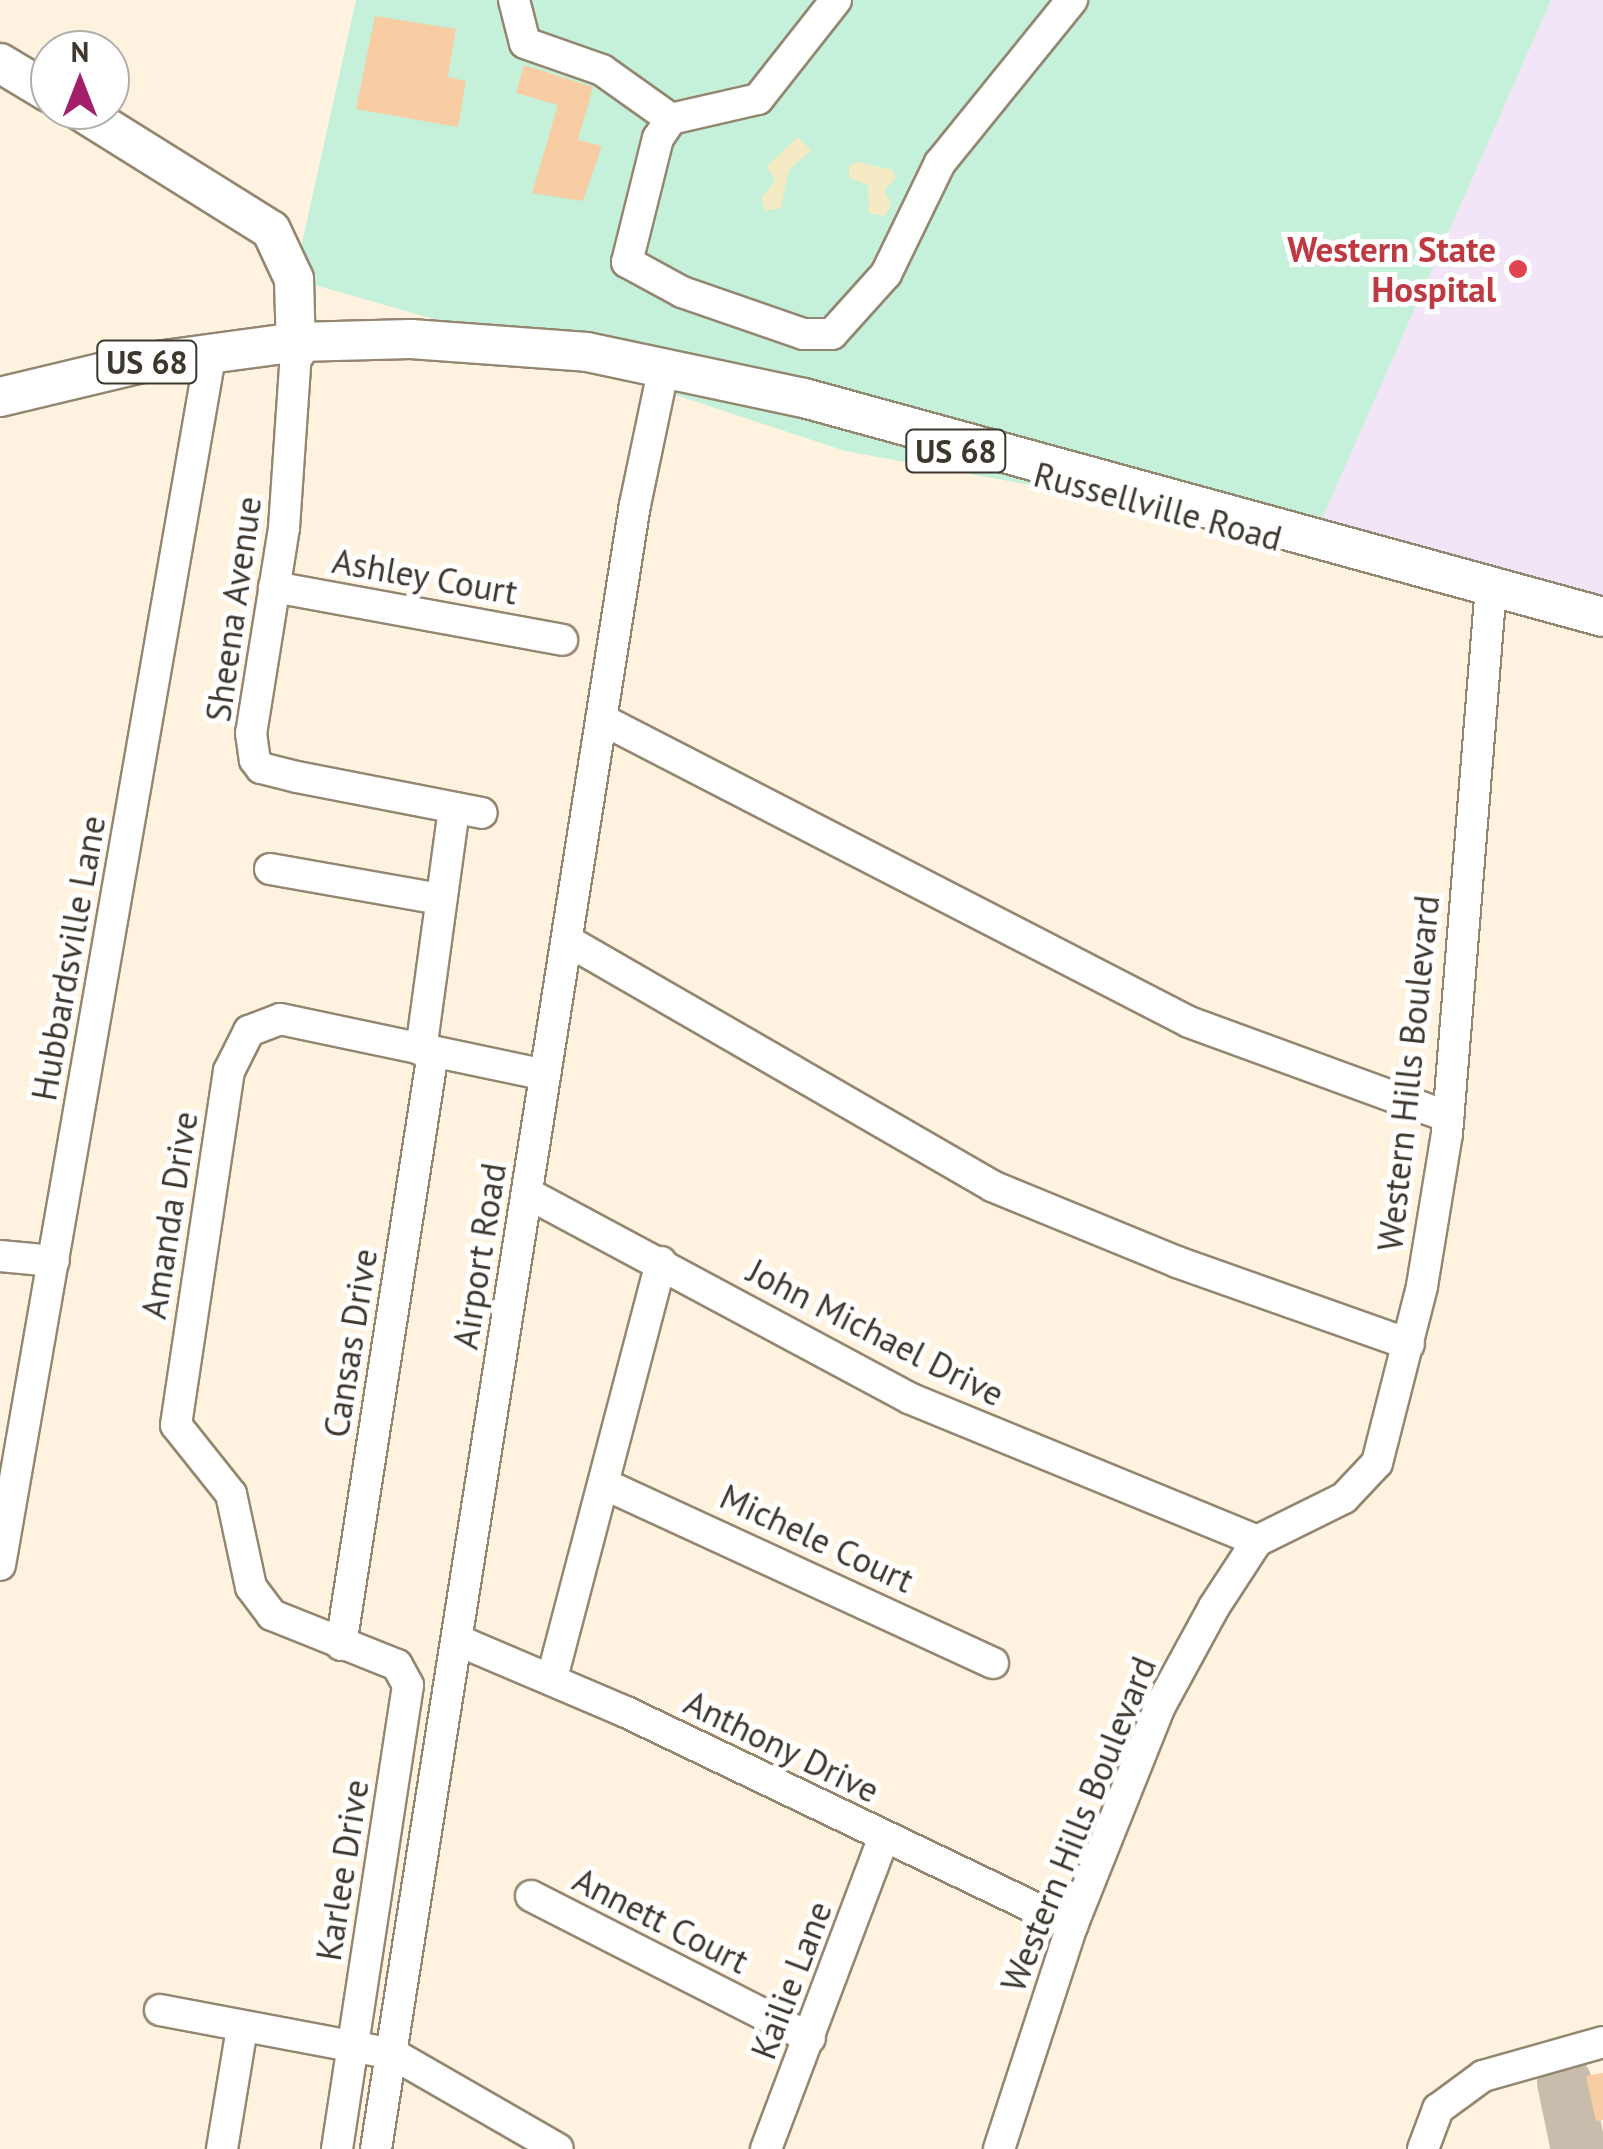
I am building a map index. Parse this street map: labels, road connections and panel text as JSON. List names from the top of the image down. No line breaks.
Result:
{"streets":{"main road":["US 68","Russellville Road"],"street":["Ashley Court","Sheena Avenue","Hubbardsville Lane","Western Hills Boulevard","Amanda Drive","Airport Road","John Michael Drive","Cansas Drive","Michele Court","Anthony Drive","Karlee Drive","Annett Court","Kailie Lane"]},"crossings":[["US 68","Russellville Road"],["US 68","Sheena Avenue"],["US 68","Hubbardsville Lane"],["Russellville Road","Sheena Avenue"],["Russellville Road","Western Hills Boulevard"],["Russellville Road","Airport Road"],["Ashley Court","Sheena Avenue"],["Sheena Avenue","Cansas Drive"],["Western Hills Boulevard","John Michael Drive"],["Western Hills Boulevard","Anthony Drive"],["Amanda Drive","Airport Road"],["Amanda Drive","Cansas Drive"],["Amanda Drive","Karlee Drive"],["Airport Road","John Michael Drive"],["Airport Road","Anthony Drive"],["Cansas Drive","Karlee Drive"],["Anthony Drive","Kailie Lane"],["Annett Court","Kailie Lane"]],"places":["Western State Hospital"],"north":"top"}
